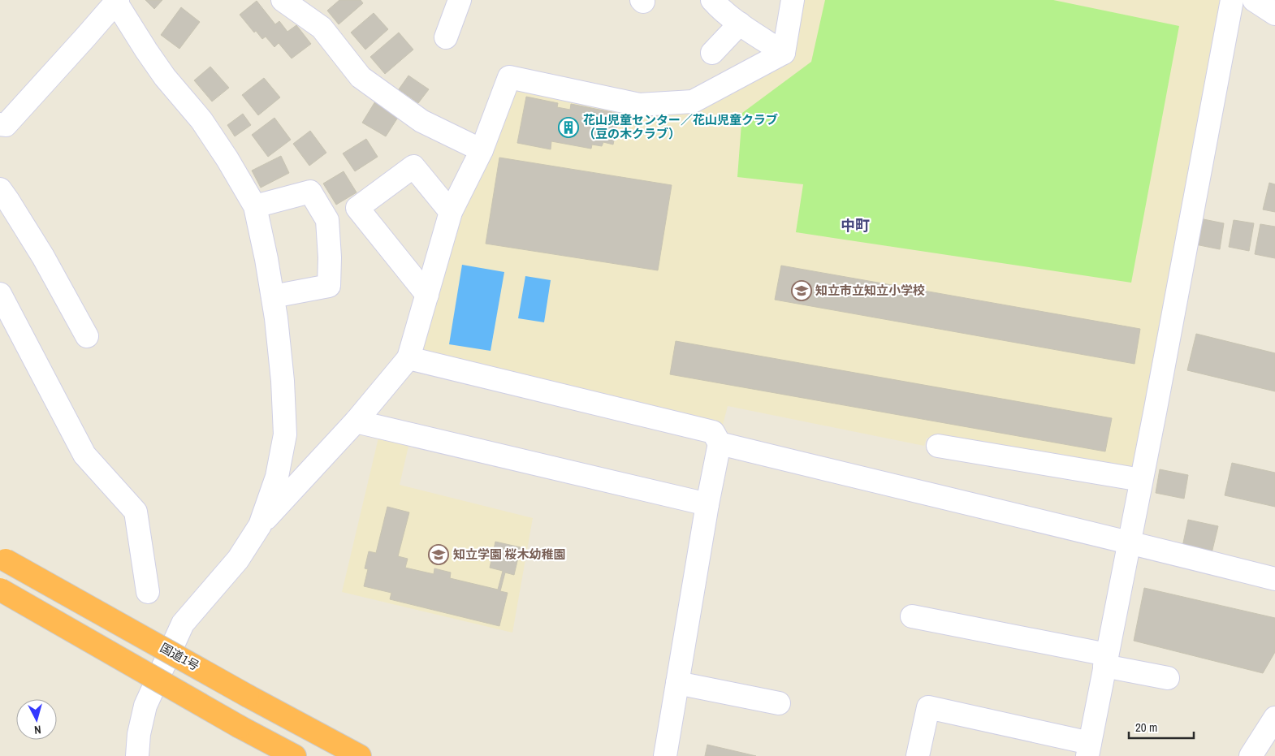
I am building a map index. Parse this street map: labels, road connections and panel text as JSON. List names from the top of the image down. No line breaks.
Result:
{"streets":{"highway":["国道1号"]},"districts":["中町"],"places":{"building":["花山児童センター／花山児童クラブ （豆の木クラブ）"],"school or university":["知立市立知立小学校","知立学園 桜木幼稚園"]},"scale_bar":"20 m","north":"bottom"}
